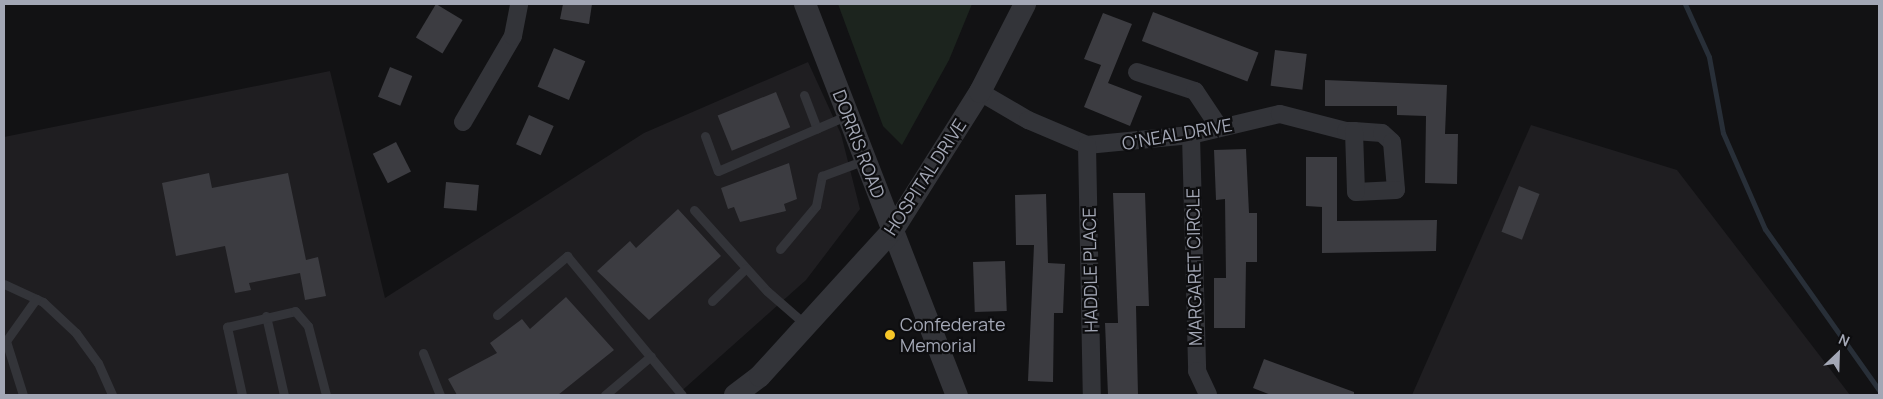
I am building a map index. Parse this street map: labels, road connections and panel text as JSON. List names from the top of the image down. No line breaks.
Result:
{"streets":{"street":["O'NEAL DRIVE","DORRIS ROAD","HOSPITAL DRIVE","MARGARET CIRCLE","HADDLE PLACE"]},"crossings":[["O'NEAL DRIVE","HOSPITAL DRIVE"],["O'NEAL DRIVE","MARGARET CIRCLE"],["O'NEAL DRIVE","HADDLE PLACE"],["DORRIS ROAD","HOSPITAL DRIVE"]],"places":["Confederate Memorial"],"north":"top right"}
